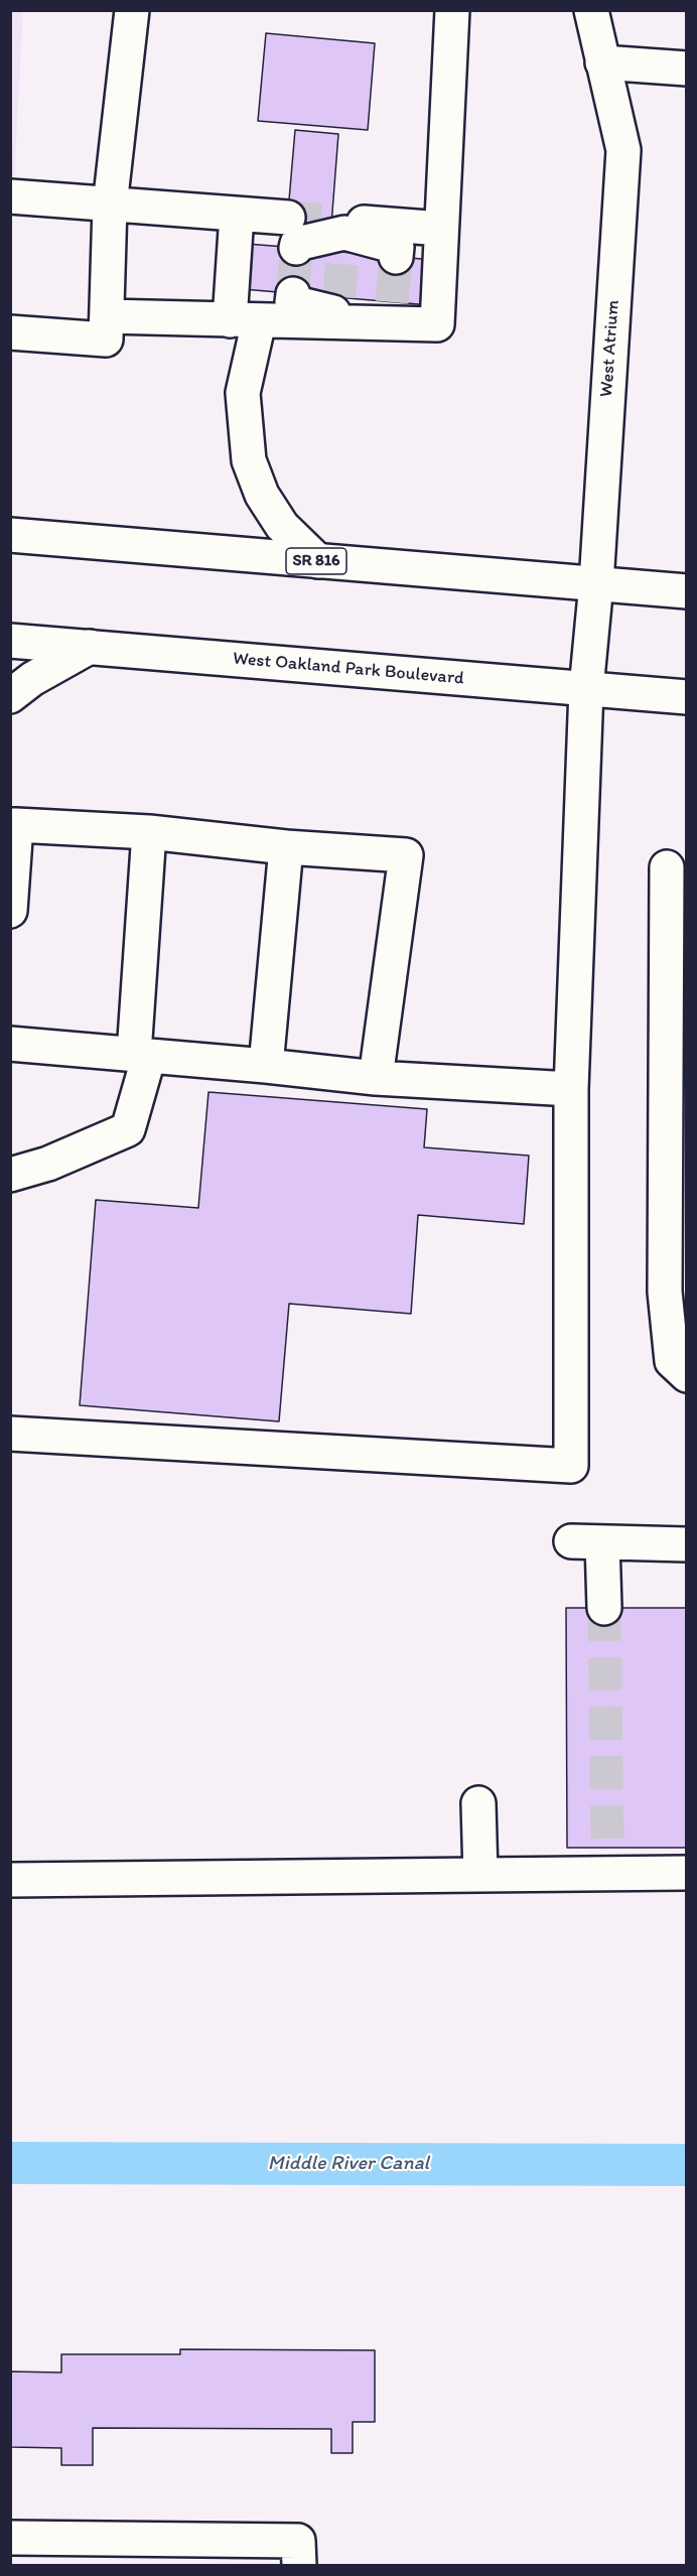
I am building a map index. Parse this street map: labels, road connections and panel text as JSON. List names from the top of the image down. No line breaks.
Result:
{"streets":{"main road":["West Atrium","SR 816","West Oakland Park Boulevard"]},"crossings":[["West Atrium","SR 816"],["West Atrium","West Oakland Park Boulevard"]],"water":["Middle River Canal"]}
